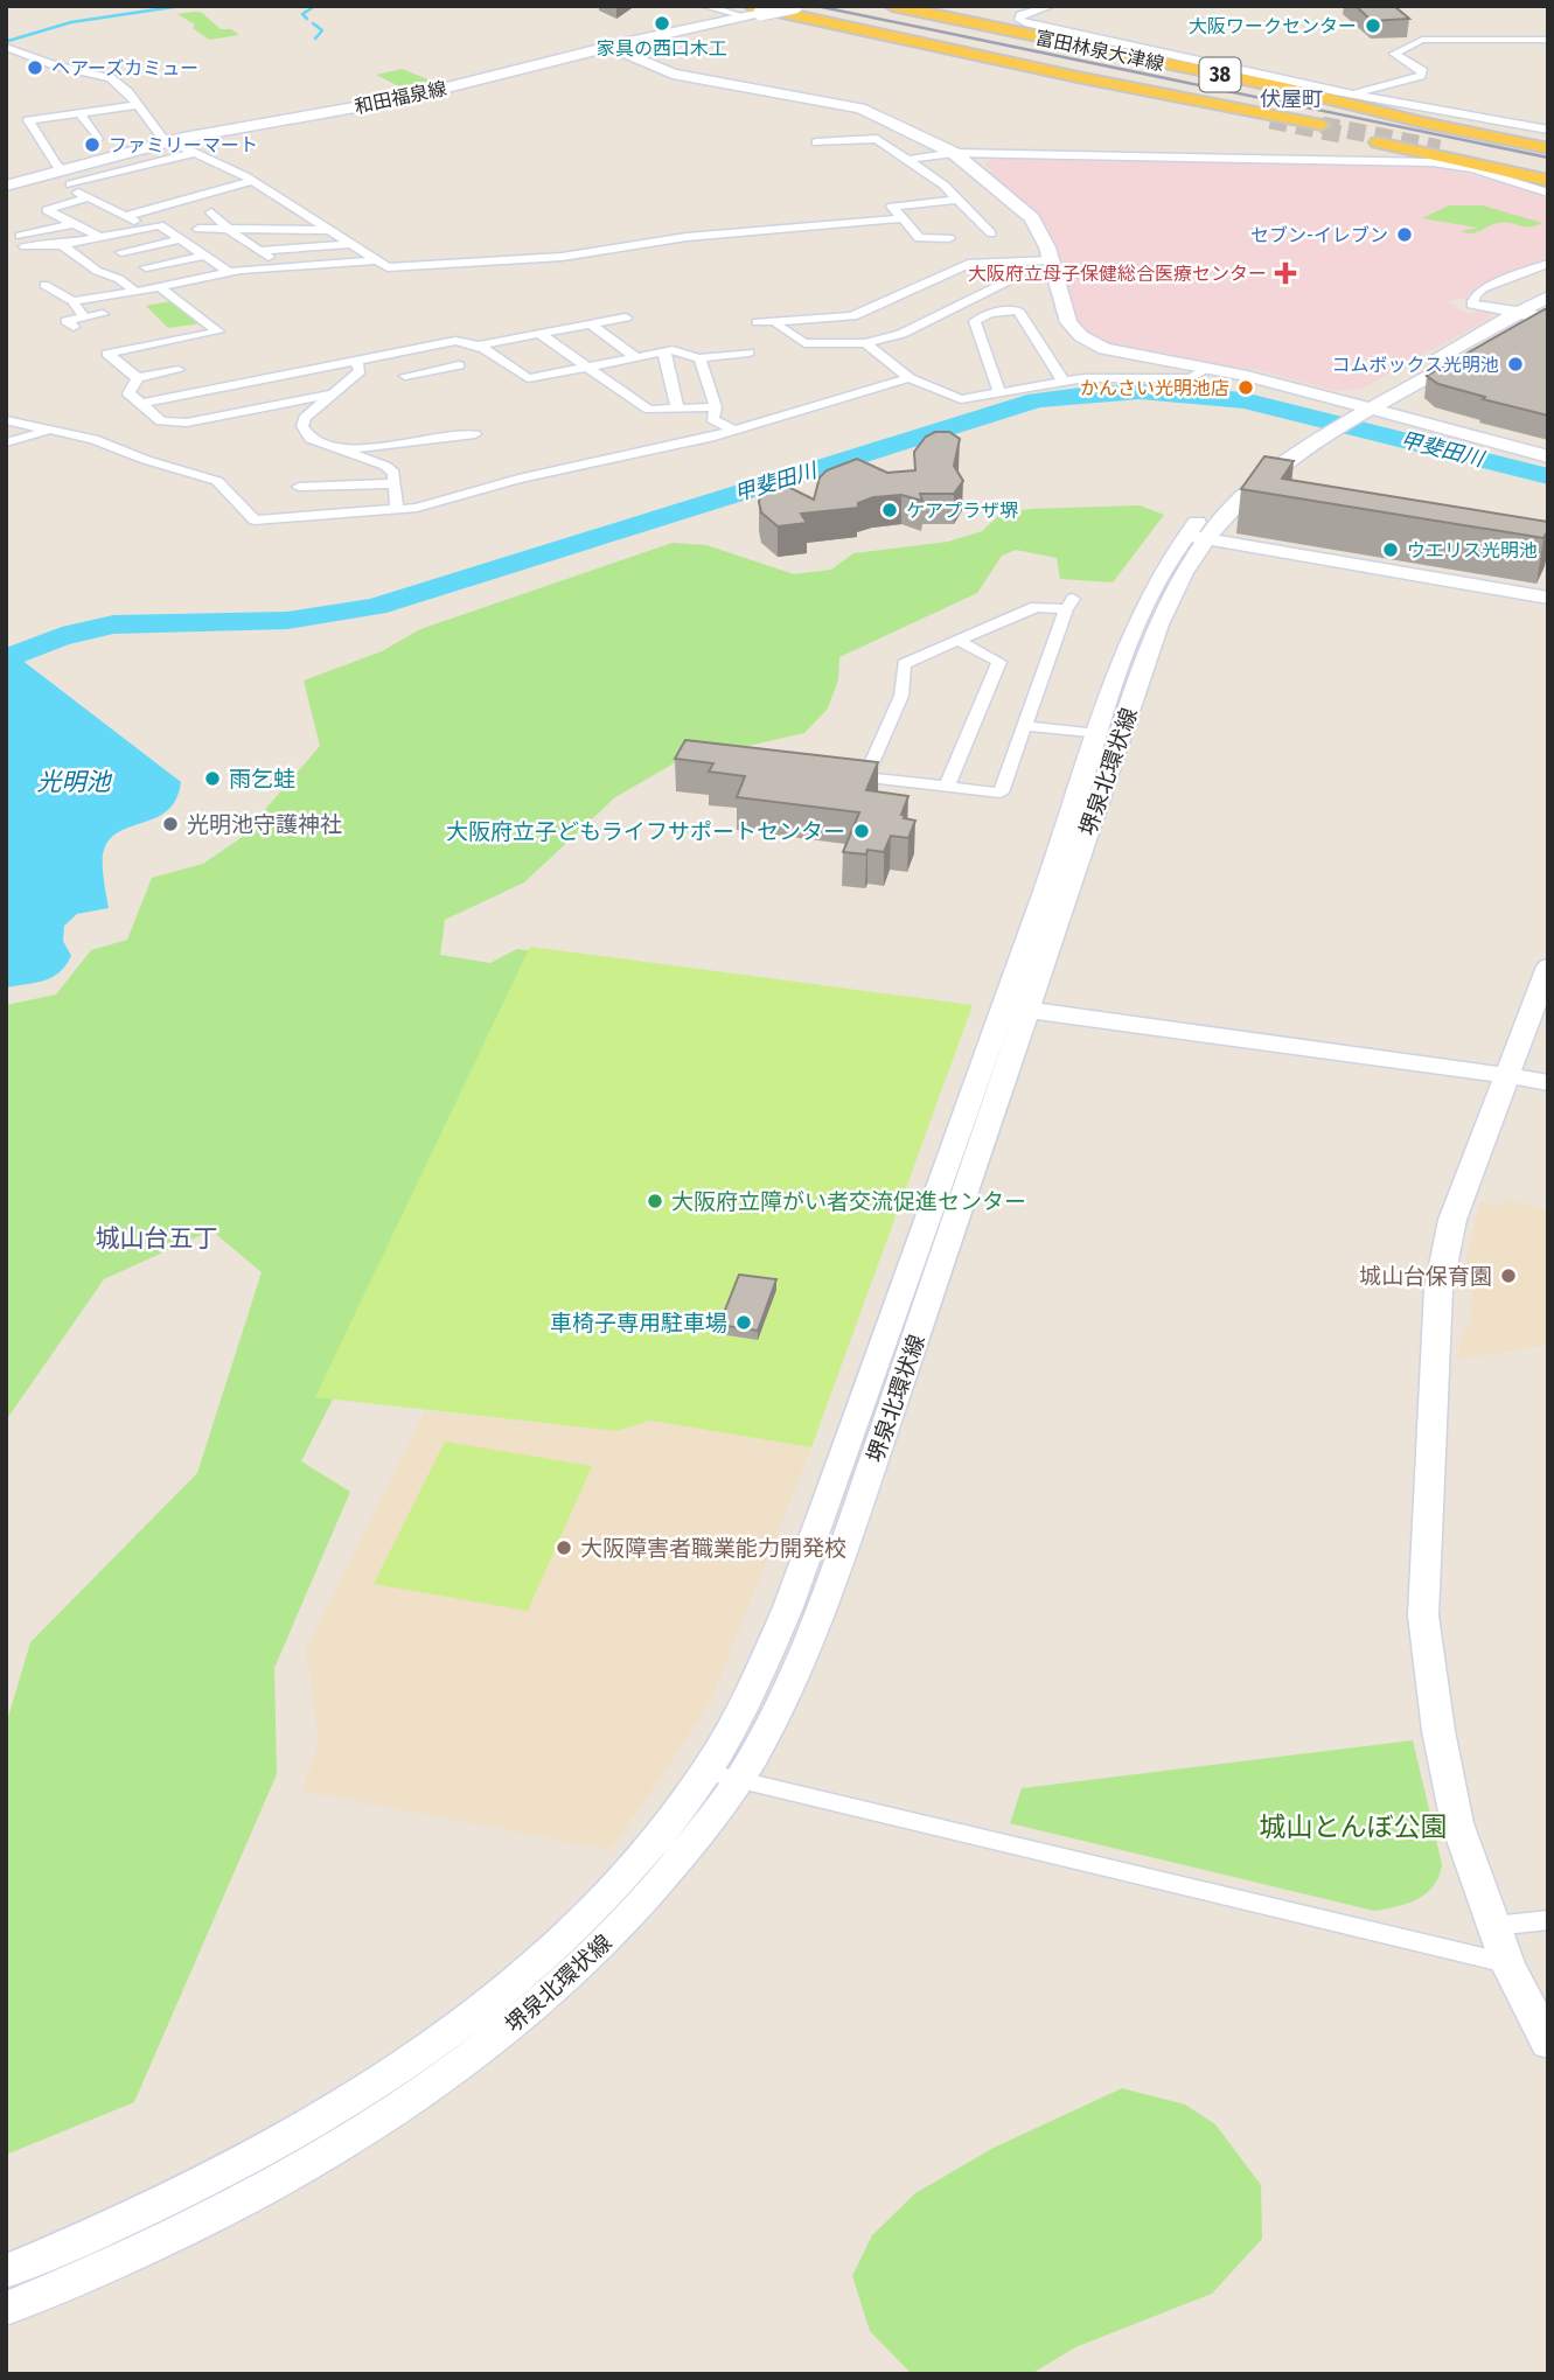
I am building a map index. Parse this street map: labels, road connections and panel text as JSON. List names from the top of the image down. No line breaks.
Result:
{"streets":{"main road":["富田林泉大津線","38","和田福泉線","堺泉北環状線"]},"crossings":[["富田林泉大津線","和田福泉線"]],"districts":["伏屋町","城山台五丁"],"water":["甲斐田川","光明池"],"parks":["城山とんぼ公園"],"places":{"other":["家具の西口木工","大阪ワークセンター","ヘアーズカミュー","ファミリーマート","セブン-イレブン","コムボックス光明池","かんさい光明池店","ケアプラザ堺","ウエリス光明池","雨乞蛙","光明池守護神社","大阪府立子どもライフサポートセンター","大阪府立障がい者交流促進センター","城山台保育園","車椅子専用駐車場","大阪障害者職業能力開発校"],"health":["大阪府立母子保健総合医療センター"]}}
